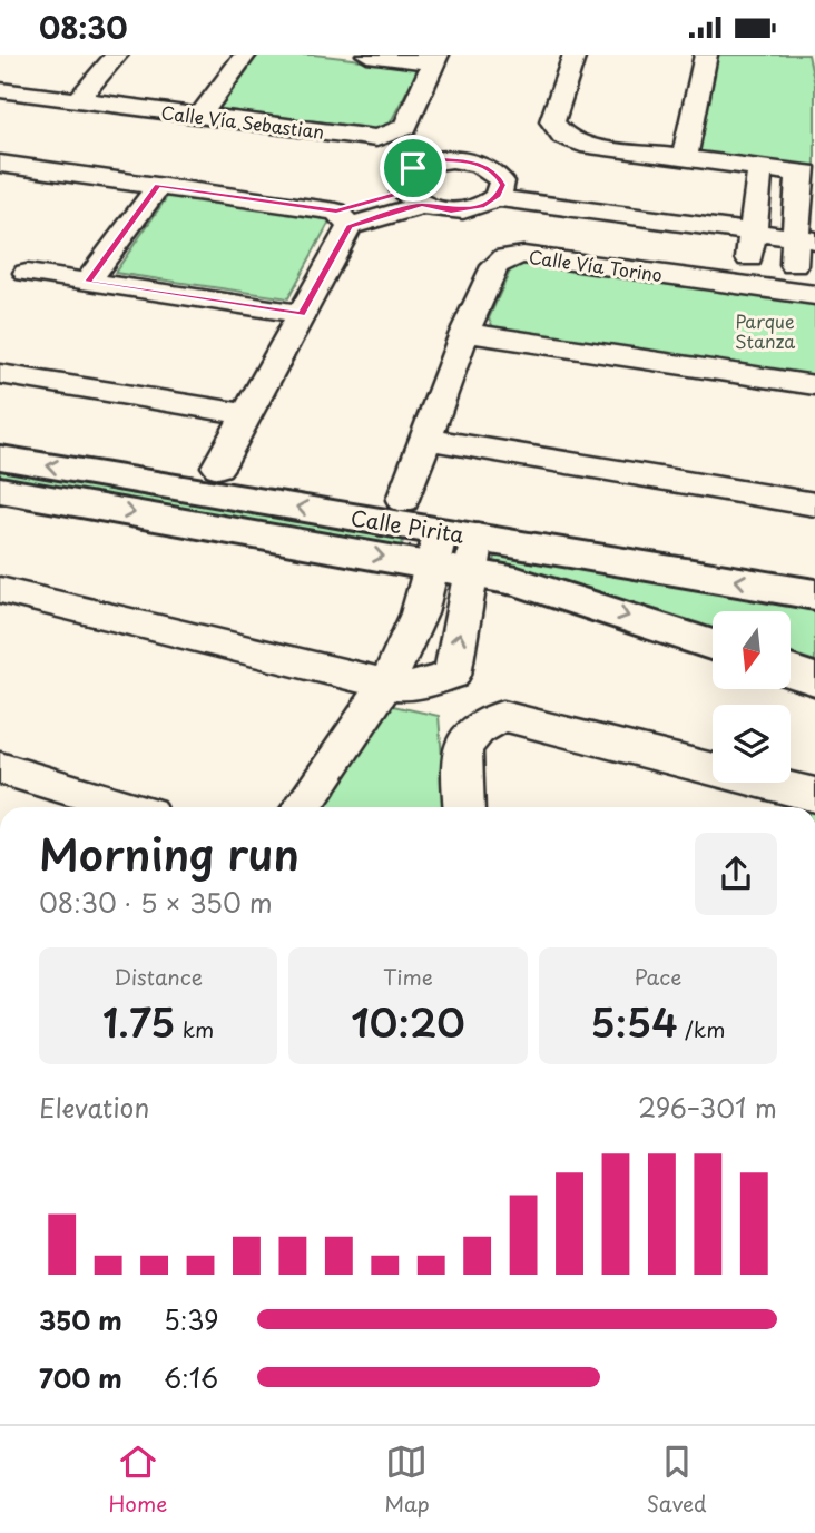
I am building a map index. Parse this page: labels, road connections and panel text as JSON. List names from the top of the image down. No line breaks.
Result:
{"streets":{"street":["Calle Vía Sebastian","Calle Vía Torino","Calle Pirita"]},"parks":["Parque Stanza"],"north":"bottom","page":{"status":"08:30","heading":["Morning run","08:30 · 5 × 350 m"],"stats":[["Distance","1.75 km"],["Time","10:20"],["Pace","5:54 /km"]],"chart":["Elevation","296–301 m"],"list":[{"name":"350 m","note":"5:39"},{"name":"700 m","note":"6:16"}],"tabs":["Home","Map","Saved"]}}
